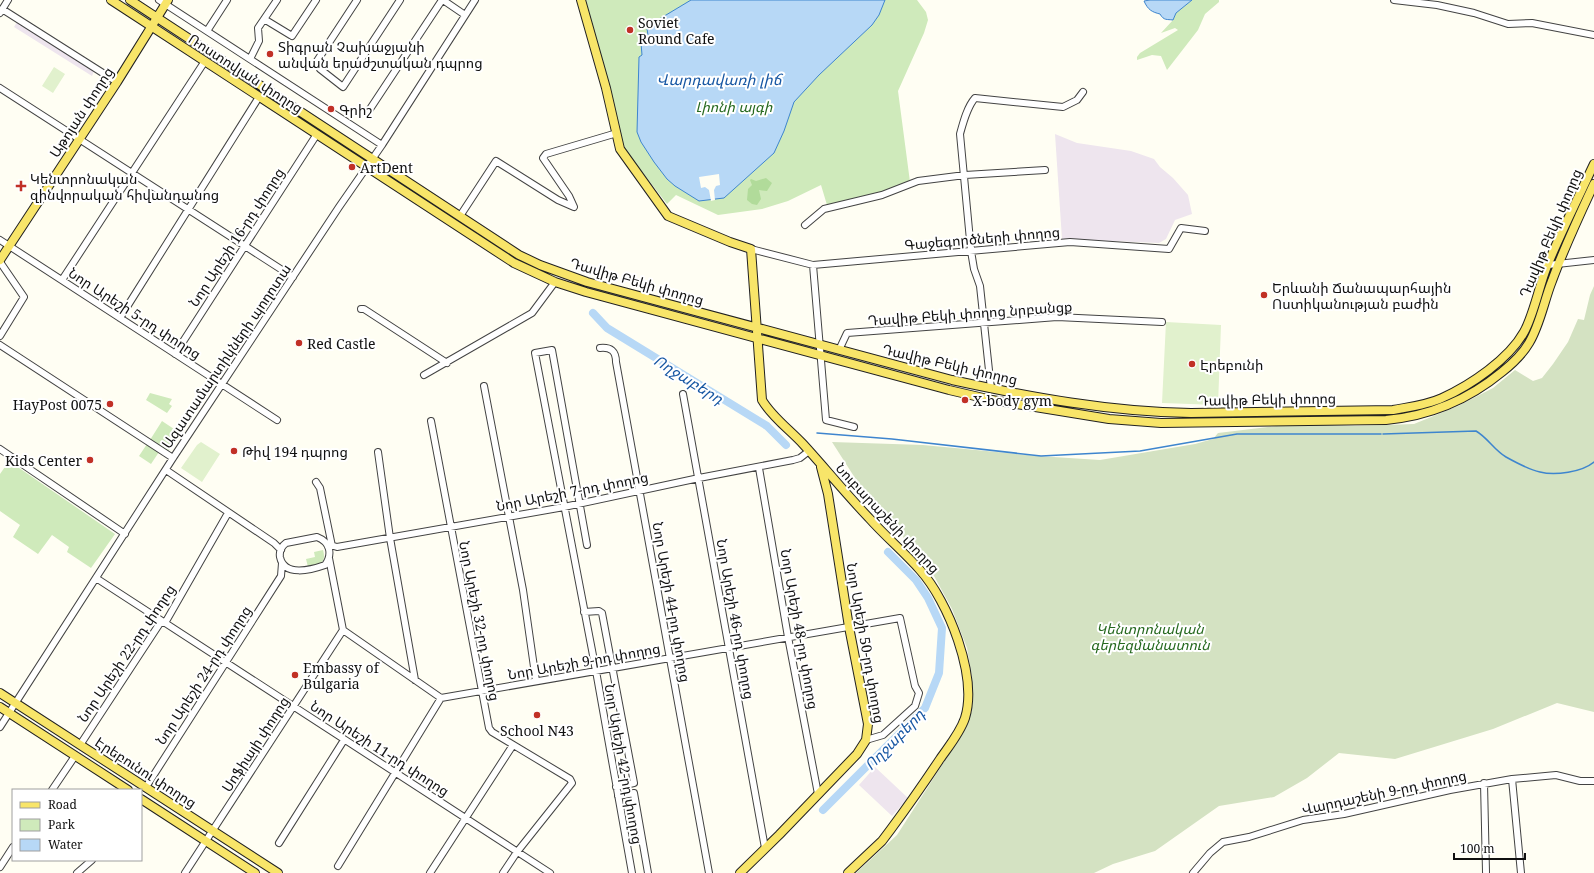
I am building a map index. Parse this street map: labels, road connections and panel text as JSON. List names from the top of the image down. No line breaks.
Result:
{"streets":{"main road":["Ռոստովյան փողոց","Աթոյան փողոց","Դավիթ Բեկի փողոց","Նուբարաշենի փողոց","Նոր Արեշի 50-րդ փողոց","Էրեբունու փողոց"],"street":["Նոր Արեշի 16-րդ փողոց","Գաջեգործների փողոց","Նոր Արեշի 5-րդ փողոց","Դավիթ Բեկի փողոց նրբանցք","Ազատամարտիկների պողոտա","Նոր Արեշի 7-րդ փողոց","Նոր Արեշի 44-րդ փողոց","Նոր Արեշի 46-րդ փողոց","Նոր Արեշի 32-րդ փողոց","Նոր Արեշի 48-րդ փողոց","Նոր Արեշի 22-րդ փողոց","Նոր Արեշի 9-րդ փողոց","Նոր Արեշի 24-րդ փողոց","Սոֆիայի փողոց","Նոր Արեշի 11-րդ փողոց","Նոր Արեշի 42-րդ փողոց","Վարդաշենի 9-րդ փողոց"]},"crossings":[["Ռոստովյան փողոց","Աթոյան փողոց"],["Ռոստովյան փողոց","Դավիթ Բեկի փողոց"],["Ռոստովյան փողոց","Նոր Արեշի 16-րդ փողոց"],["Ռոստովյան փողոց","Ազատամարտիկների պողոտա"],["Աթոյան փողոց","Նոր Արեշի 5-րդ փողոց"],["Դավիթ Բեկի փողոց","Դավիթ Բեկի փողոց նրբանցք"],["Դավիթ Բեկի փողոց","Ազատամարտիկների պողոտա"],["Դավիթ Բեկի փողոց","Նուբարաշենի փողոց"],["Նոր Արեշի 16-րդ փողոց","Նոր Արեշի 5-րդ փողոց"],["Գաջեգործների փողոց","Նուբարաշենի փողոց"],["Նոր Արեշի 5-րդ փողոց","Ազատամարտիկների պողոտա"],["Ազատամարտիկների պողոտա","Նոր Արեշի 11-րդ փողոց"],["Ազատամարտիկների պողոտա","Էրեբունու փողոց"],["Նոր Արեշի 7-րդ փողոց","Նուբարաշենի փողոց"],["Նոր Արեշի 7-րդ փողոց","Նոր Արեշի 44-րդ փողոց"],["Նոր Արեշի 7-րդ փողոց","Նոր Արեշի 46-րդ փողոց"],["Նոր Արեշի 7-րդ փողոց","Նոր Արեշի 32-րդ փողոց"],["Նոր Արեշի 7-րդ փողոց","Նոր Արեշի 48-րդ փողոց"],["Նոր Արեշի 7-րդ փողոց","Նոր Արեշի 42-րդ փողոց"],["Նուբարաշենի փողոց","Նոր Արեշի 50-րդ փողոց"],["Նոր Արեշի 44-րդ փողոց","Նոր Արեշի 9-րդ փողոց"],["Նոր Արեշի 46-րդ փողոց","Նոր Արեշի 50-րդ փողոց"],["Նոր Արեշի 46-րդ փողոց","Նոր Արեշի 9-րդ փողոց"],["Նոր Արեշի 32-րդ փողոց","Նոր Արեշի 9-րդ փողոց"],["Նոր Արեշի 32-րդ փողոց","Նոր Արեշի 11-րդ փողոց"],["Նոր Արեշի 48-րդ փողոց","Նոր Արեշի 50-րդ փողոց"],["Նոր Արեշի 48-րդ փողոց","Նոր Արեշի 9-րդ փողոց"],["Նոր Արեշի 50-րդ փողոց","Նոր Արեշի 9-րդ փողոց"],["Նոր Արեշի 22-րդ փողոց","Նոր Արեշի 11-րդ փողոց"],["Նոր Արեշի 22-րդ փողոց","Էրեբունու փողոց"],["Նոր Արեշի 9-րդ փողոց","Նոր Արեշի 42-րդ փողոց"],["Նոր Արեշի 24-րդ փողոց","Նոր Արեշի 11-րդ փողոց"],["Նոր Արեշի 24-րդ փողոց","Էրեբունու փողոց"],["Սոֆիայի փողոց","Նոր Արեշի 11-րդ փողոց"],["Սոֆիայի փողոց","Էրեբունու փողոց"]],"water":["Վարդավառի լիճ","Ողջաբերդ"],"parks":["Լիոնի այգի","Կենտրոնական գերեզմանատուն"],"places":{"other":["Soviet Round Cafe","Տիգրան Չախաջյանի անվան երաժշտական դպրոց","Գրիշ","ArtDent","Երևանի Ճանապարհային Ոստիկանության բաժին","Red Castle","Էրեբունի","X-body gym","HayPost 0075","Թիվ 194 դպրոց","Kids Center","Embassy of Bulgaria","School N43"],"health":["Կենտրոնական զինվորական հիվանդանոց"]},"legend":["Road","Park","Water"],"scale_bar":"100 m"}
